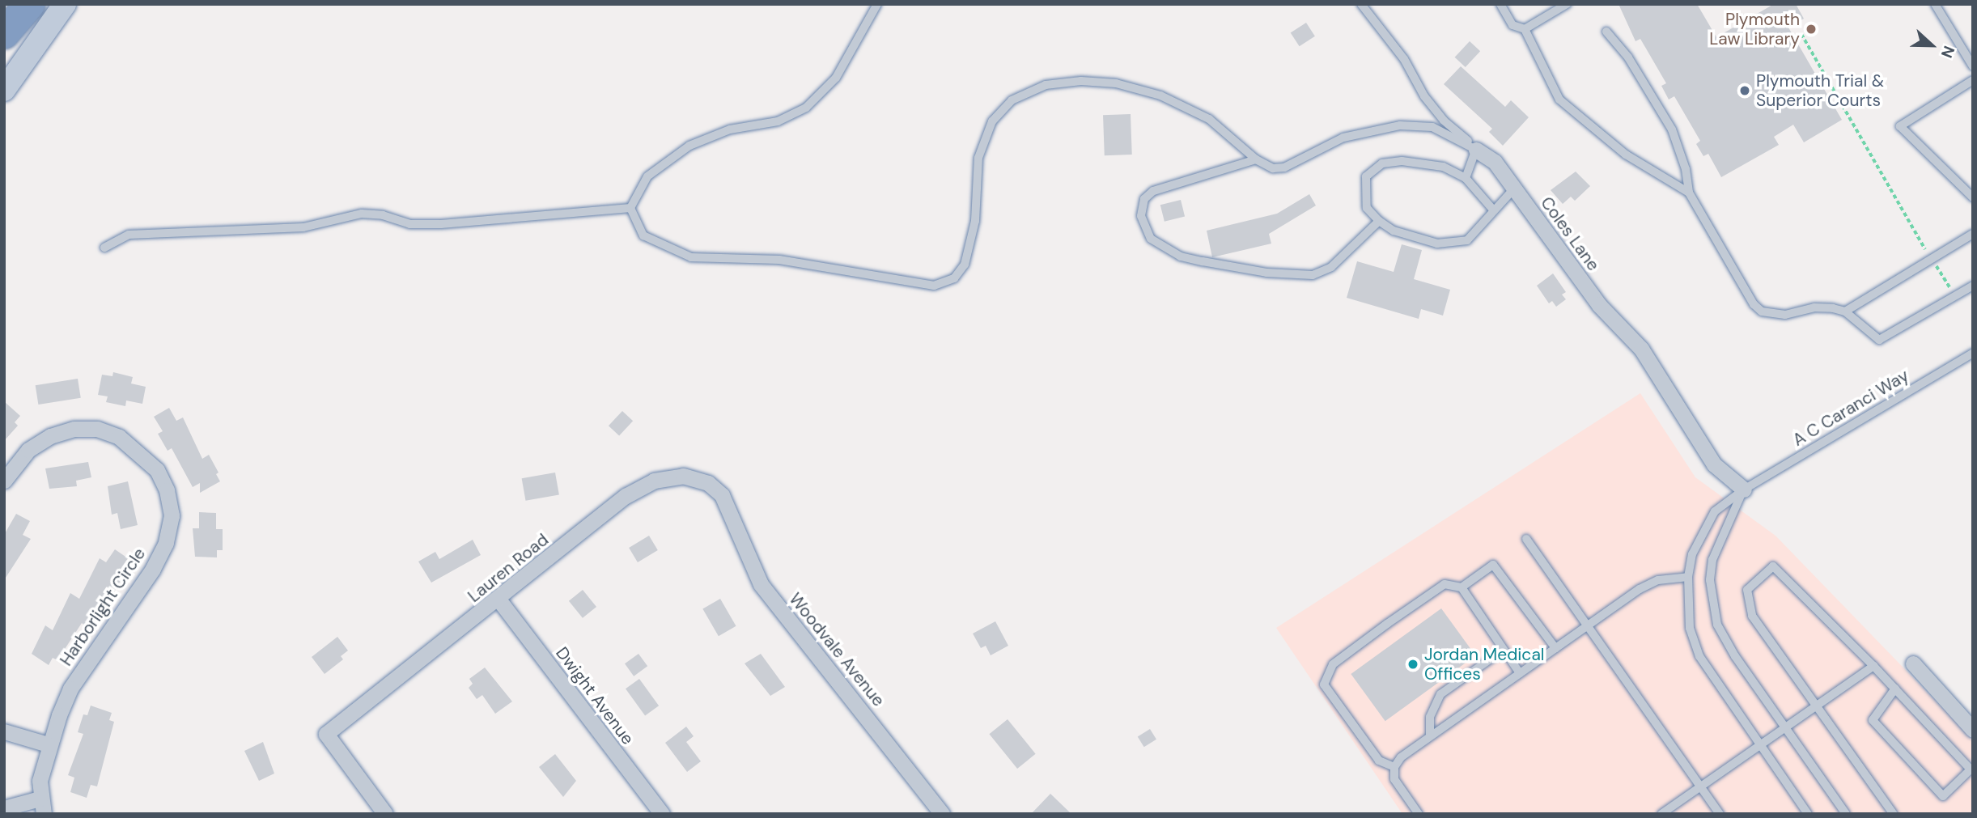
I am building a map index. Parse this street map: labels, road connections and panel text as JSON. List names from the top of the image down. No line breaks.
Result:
{"streets":{"street":["Coles Lane","Lauren Road","Harborlight Circle","Woodvale Avenue","Dwight Avenue"],"lane":["A C Caranci Way"]},"crossings":[["Coles Lane","A C Caranci Way"],["Lauren Road","Woodvale Avenue"],["Lauren Road","Dwight Avenue"]],"places":["Plymouth Law Library","Plymouth Trial & Superior Courts","Jordan Medical Offices"],"north":"right"}
